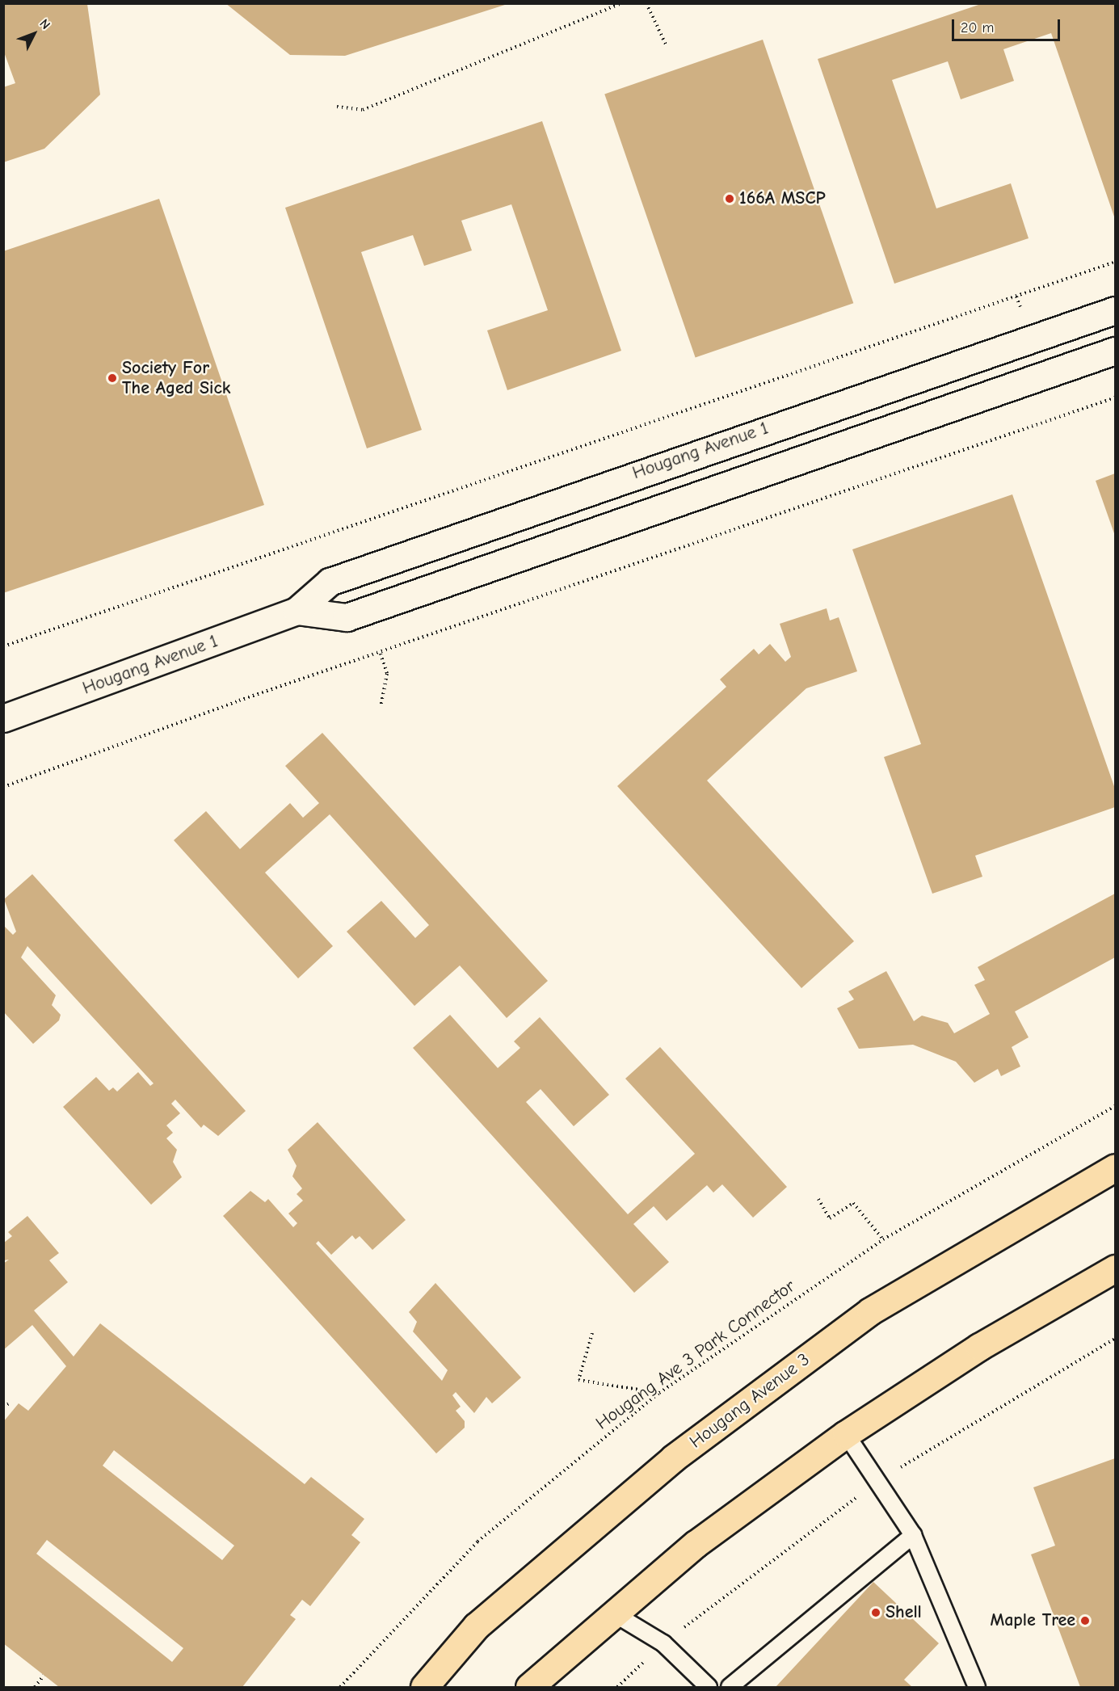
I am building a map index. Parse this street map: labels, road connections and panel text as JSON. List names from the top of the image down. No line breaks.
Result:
{"streets":{"highway":["Hougang Avenue 3"],"street":["Hougang Avenue 1"],"path":["Hougang Ave 3 Park Connector"]},"places":["166A MSCP","Society For The Aged Sick","Shell","Maple Tree"],"scale_bar":"20 m","north":"top right"}
